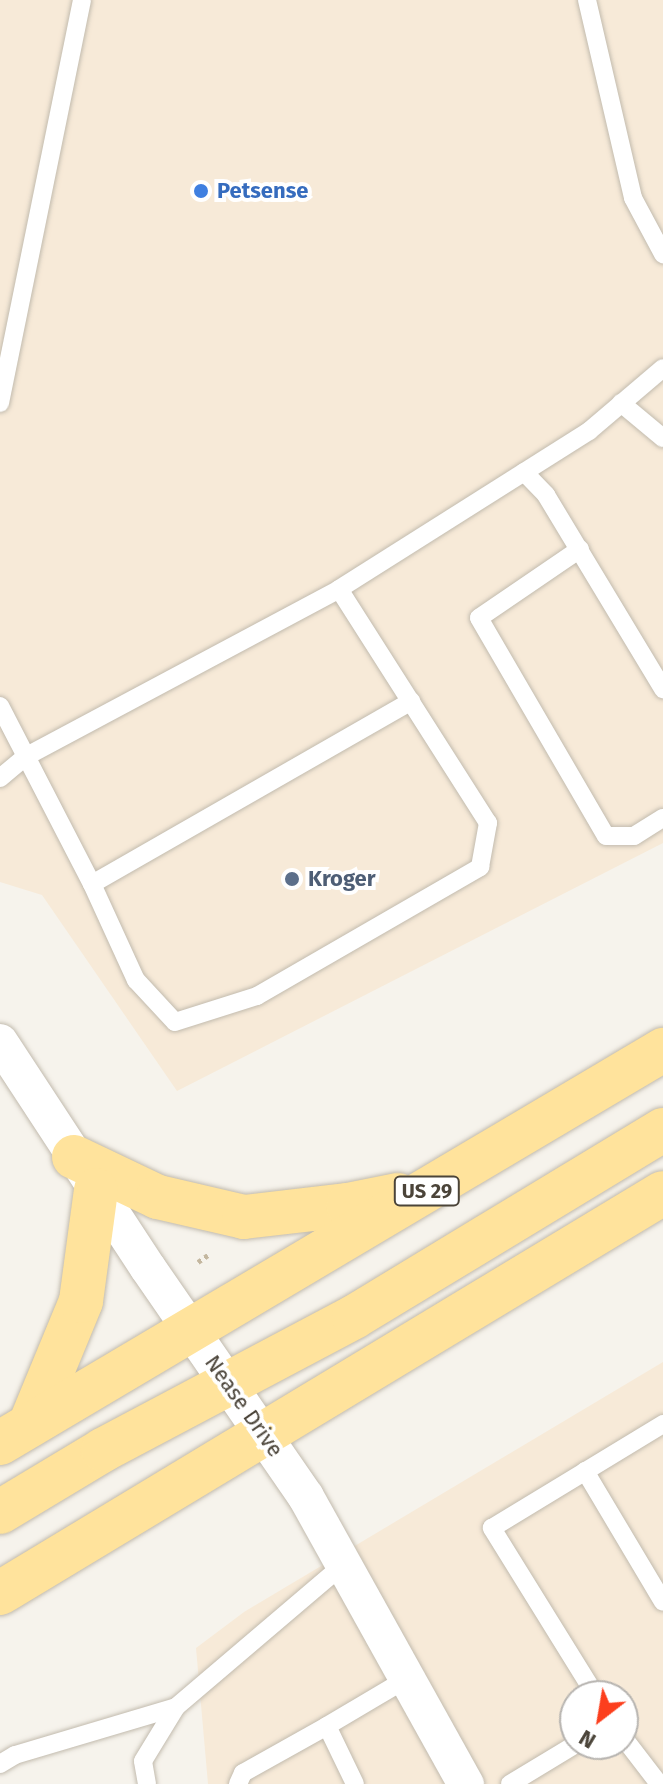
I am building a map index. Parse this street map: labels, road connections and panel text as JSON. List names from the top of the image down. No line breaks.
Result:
{"streets":{"main road":["US 29"],"street":["Nease Drive"]},"crossings":[["US 29","Nease Drive"]],"places":["Petsense","Kroger"],"north":"bottom left"}
